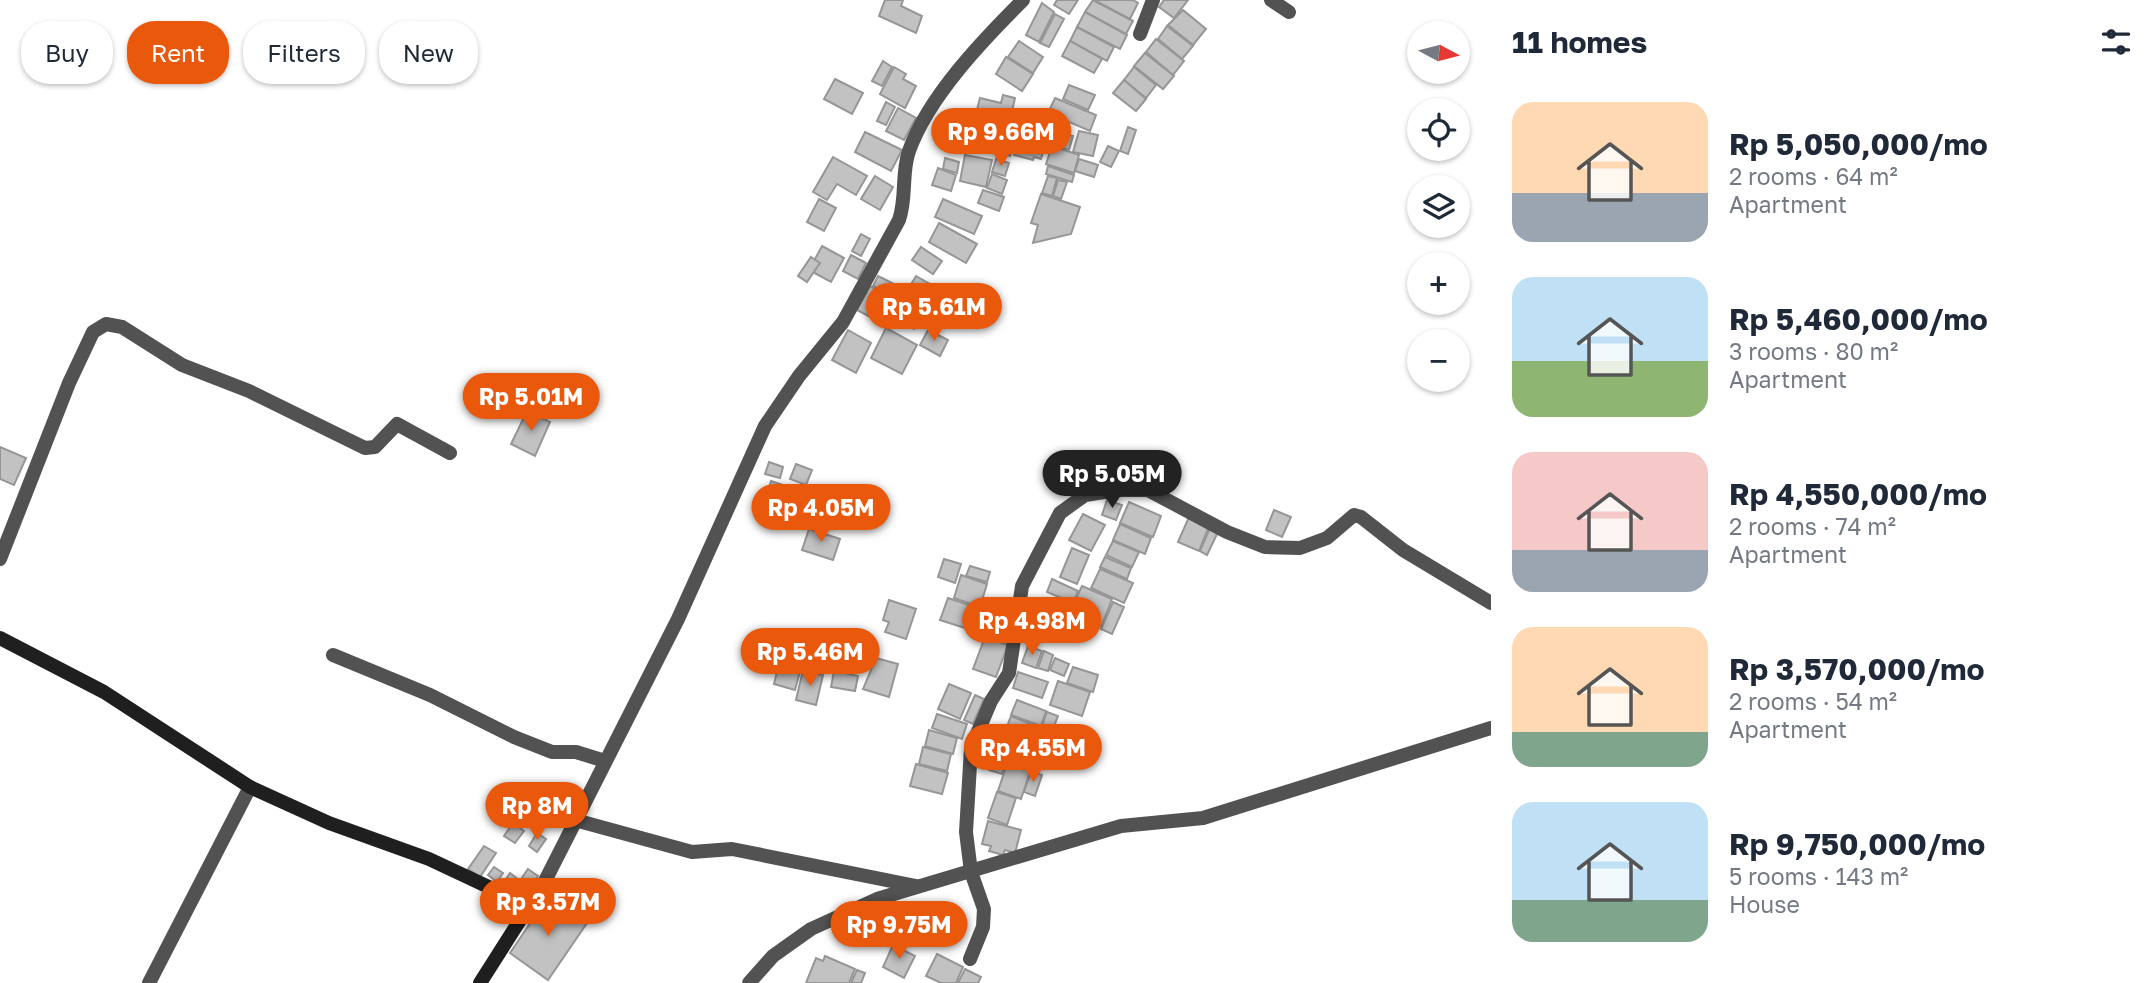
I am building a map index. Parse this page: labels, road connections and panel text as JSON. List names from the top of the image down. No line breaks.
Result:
{"north":"right","page":{"heading":"11 homes","map_buttons":["+","−"],"chip":["Buy","Rent","Filters","New"],"list":[{"name":"Rp 5,050,000/mo","note":"2 rooms · 64 m² · Apartment"},{"name":"Rp 5,460,000/mo","note":"3 rooms · 80 m² · Apartment"},{"name":"Rp 4,550,000/mo","note":"2 rooms · 74 m² · Apartment"},{"name":"Rp 3,570,000/mo","note":"2 rooms · 54 m² · Apartment"},{"name":"Rp 9,750,000/mo","note":"5 rooms · 143 m² · House"}],"price":["Rp 9.66M","Rp 5.61M","Rp 5.01M","Rp 5.05M","Rp 4.05M","Rp 4.98M","Rp 5.46M","Rp 4.55M","Rp 8M","Rp 3.57M","Rp 9.75M"]}}
